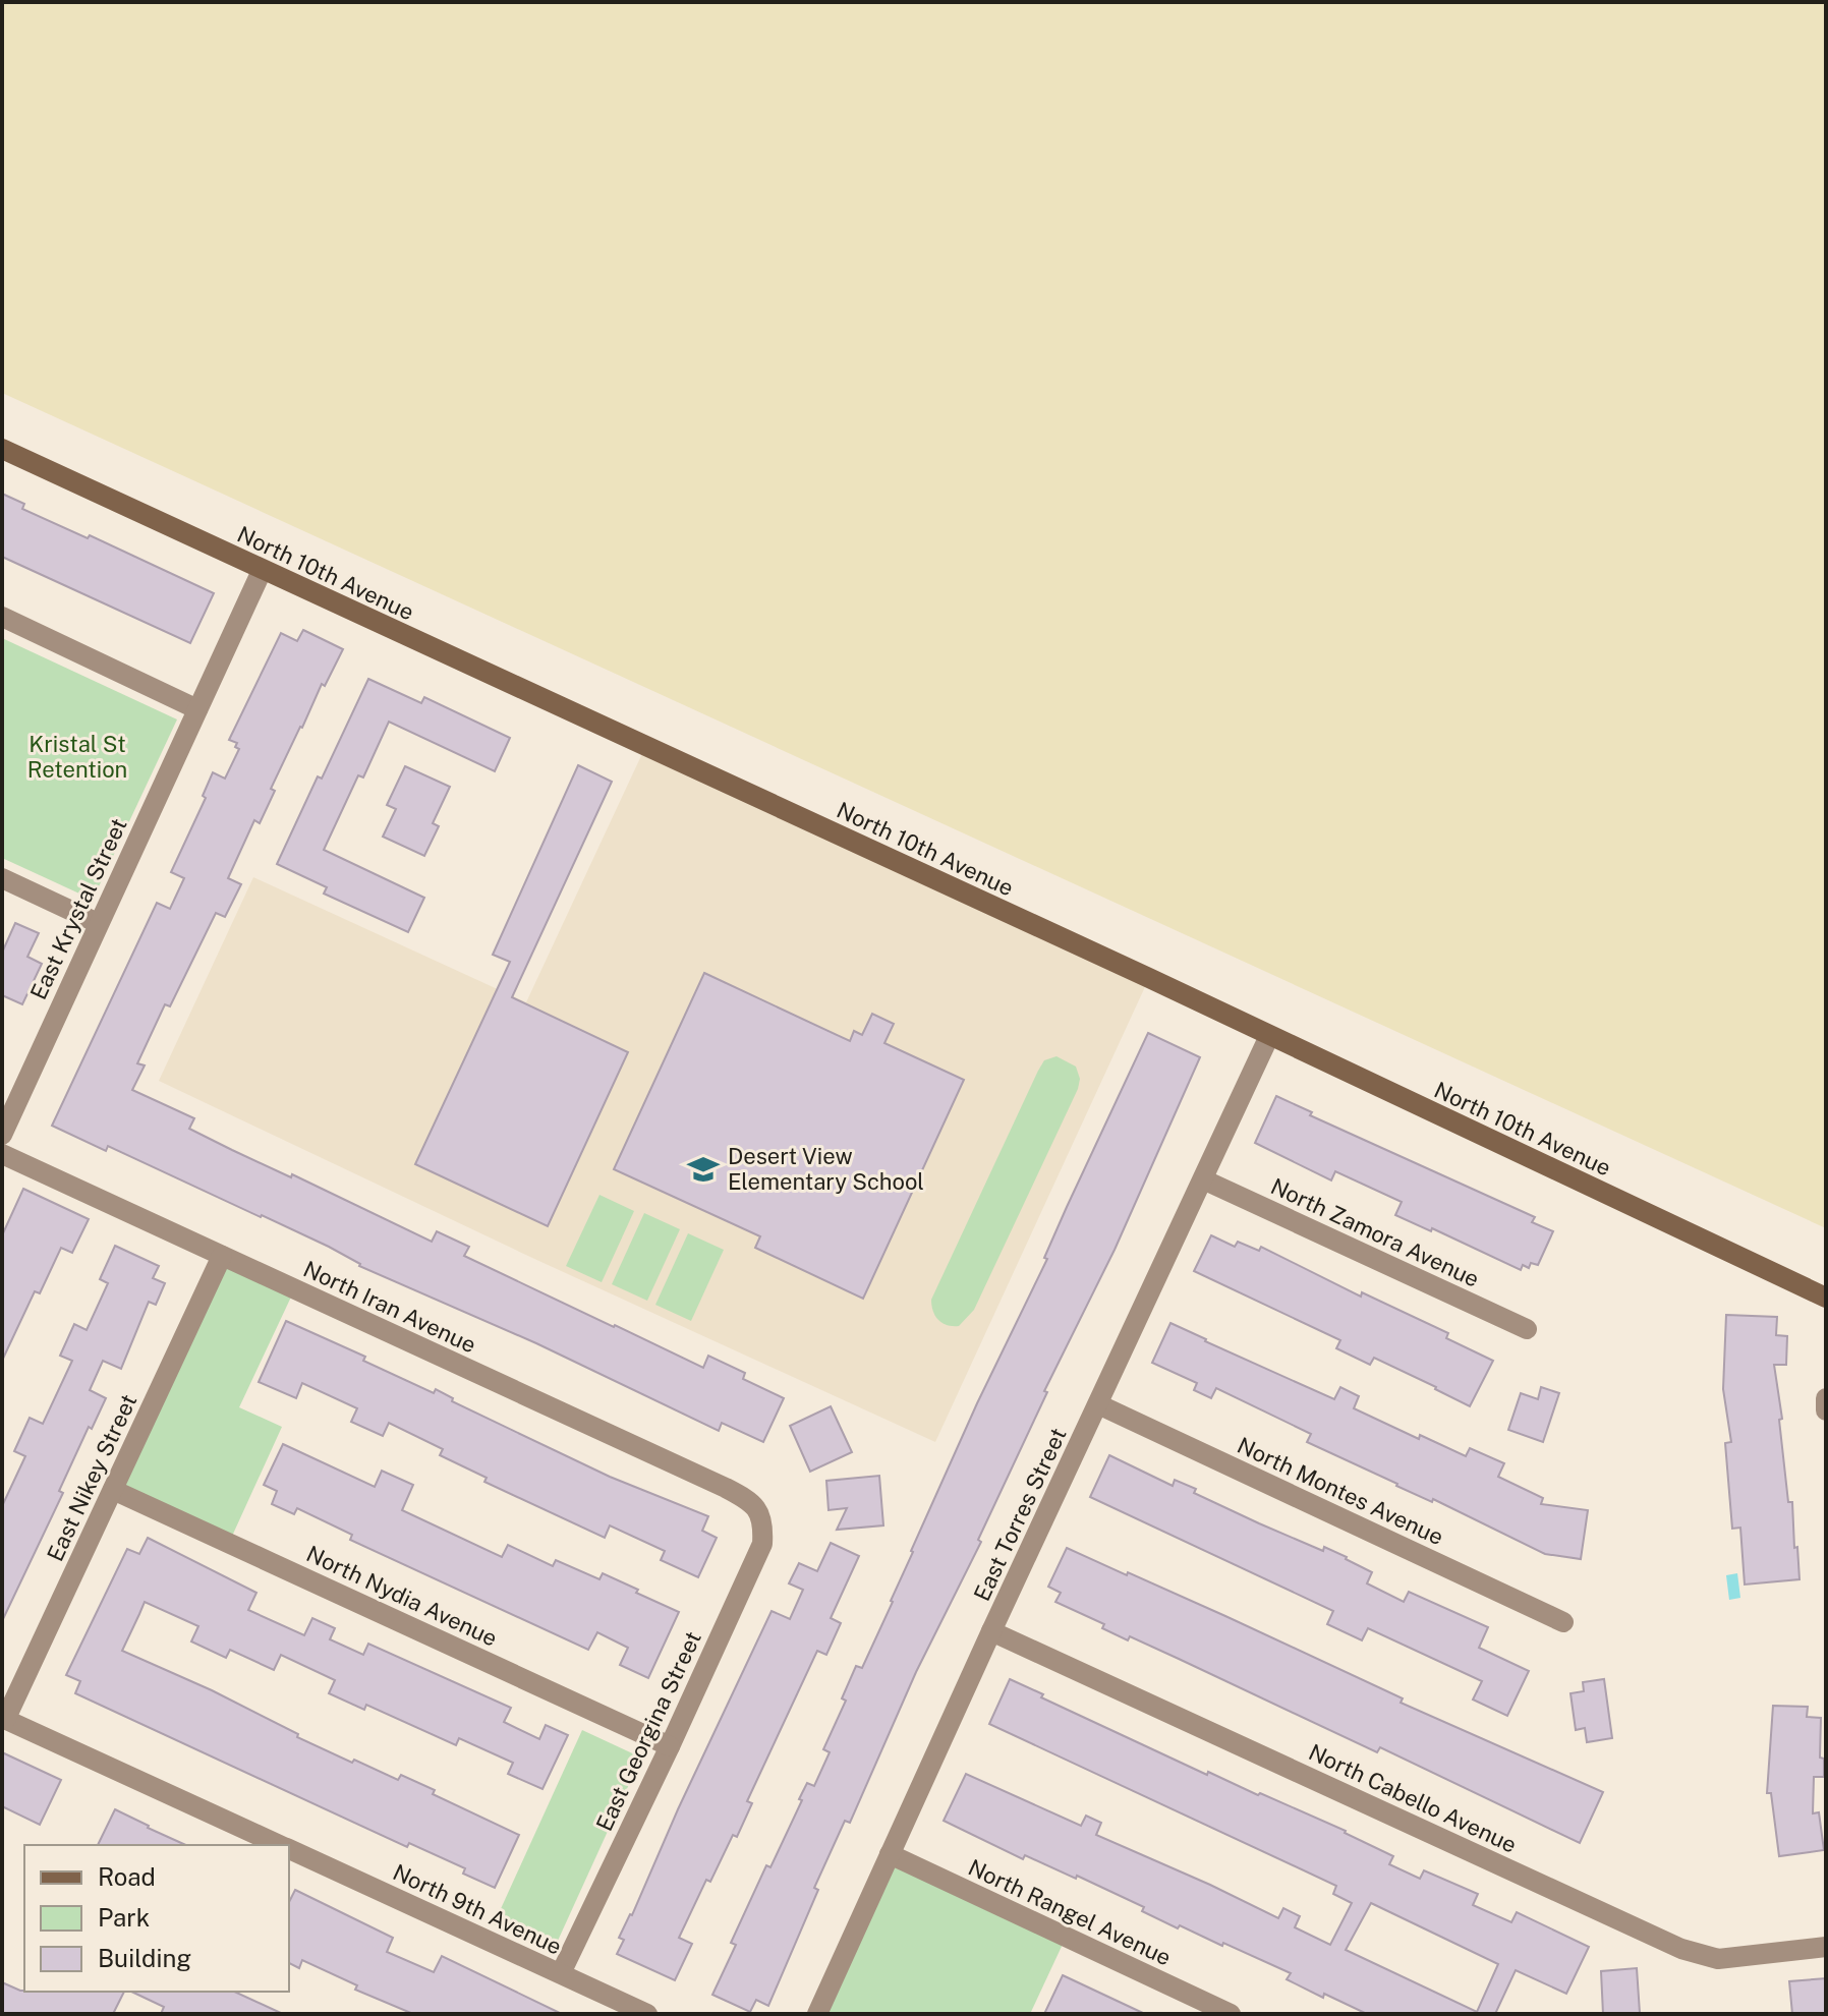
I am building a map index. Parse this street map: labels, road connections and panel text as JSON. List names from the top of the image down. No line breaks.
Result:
{"streets":{"main road":["North 10th Avenue"],"street":["East Krystal Street","North Zamora Avenue","North Iran Avenue","East Nikey Street","North Montes Avenue","East Torres Street","North Nydia Avenue","East Georgina Street","North Cabello Avenue","North 9th Avenue","North Rangel Avenue"]},"crossings":[["North 10th Avenue","East Krystal Street"],["North 10th Avenue","East Torres Street"],["North Zamora Avenue","East Torres Street"],["North Iran Avenue","East Nikey Street"],["North Iran Avenue","East Georgina Street"],["East Nikey Street","North Nydia Avenue"],["East Nikey Street","North 9th Avenue"],["North Montes Avenue","East Torres Street"],["East Torres Street","North Cabello Avenue"],["East Torres Street","North Rangel Avenue"],["North Nydia Avenue","East Georgina Street"],["East Georgina Street","North 9th Avenue"]],"parks":["Kristal St Retention"],"places":{"school or university":["Desert View Elementary School"]},"legend":["Road","Park","Building"]}
